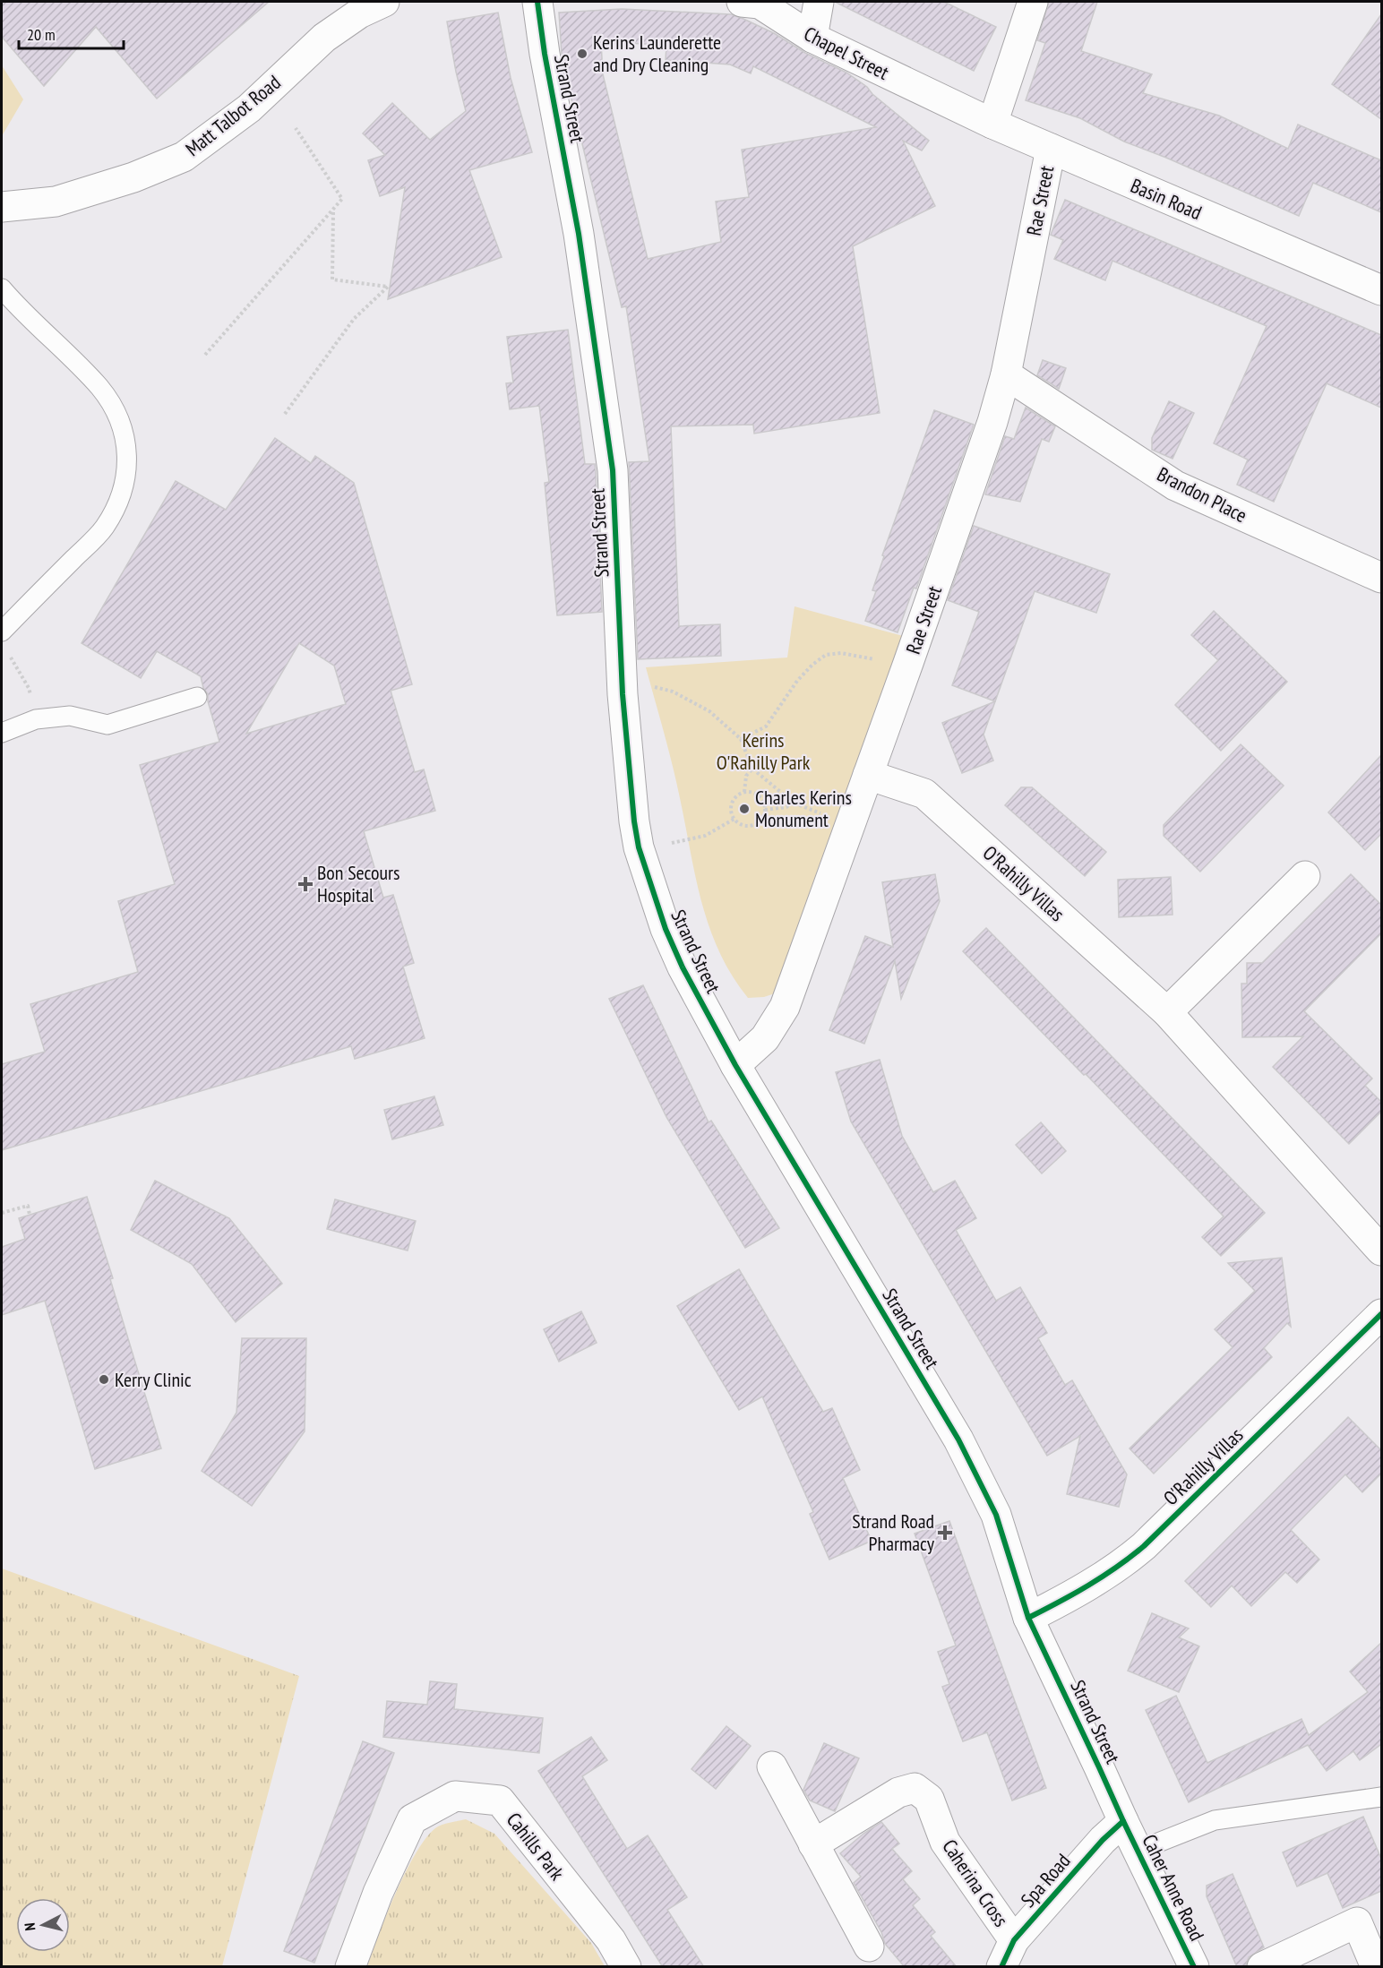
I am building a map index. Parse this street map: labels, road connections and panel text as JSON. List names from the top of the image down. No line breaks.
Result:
{"streets":{"street":["Chapel Street","Strand Street","Matt Talbot Road","Basin Road","Rae Street","Brandon Place","O'Rahilly Villas","Cahills Park","Spa Road","Caherina Cross","Caher Anne Road"]},"crossings":[["Chapel Street","Basin Road"],["Strand Street","Rae Street"],["Strand Street","O'Rahilly Villas"],["Strand Street","Spa Road"],["Strand Street","Caher Anne Road"],["Basin Road","Rae Street"],["Rae Street","Brandon Place"],["Rae Street","O'Rahilly Villas"],["Spa Road","Caherina Cross"],["Spa Road","Caher Anne Road"]],"parks":["Kerins O'Rahilly Park"],"places":{"other":["Kerins Launderette and Dry Cleaning","Charles Kerins Monument","Kerry Clinic"],"health":["Bon Secours Hospital","Strand Road Pharmacy"]},"scale_bar":"20 m","north":"left"}
